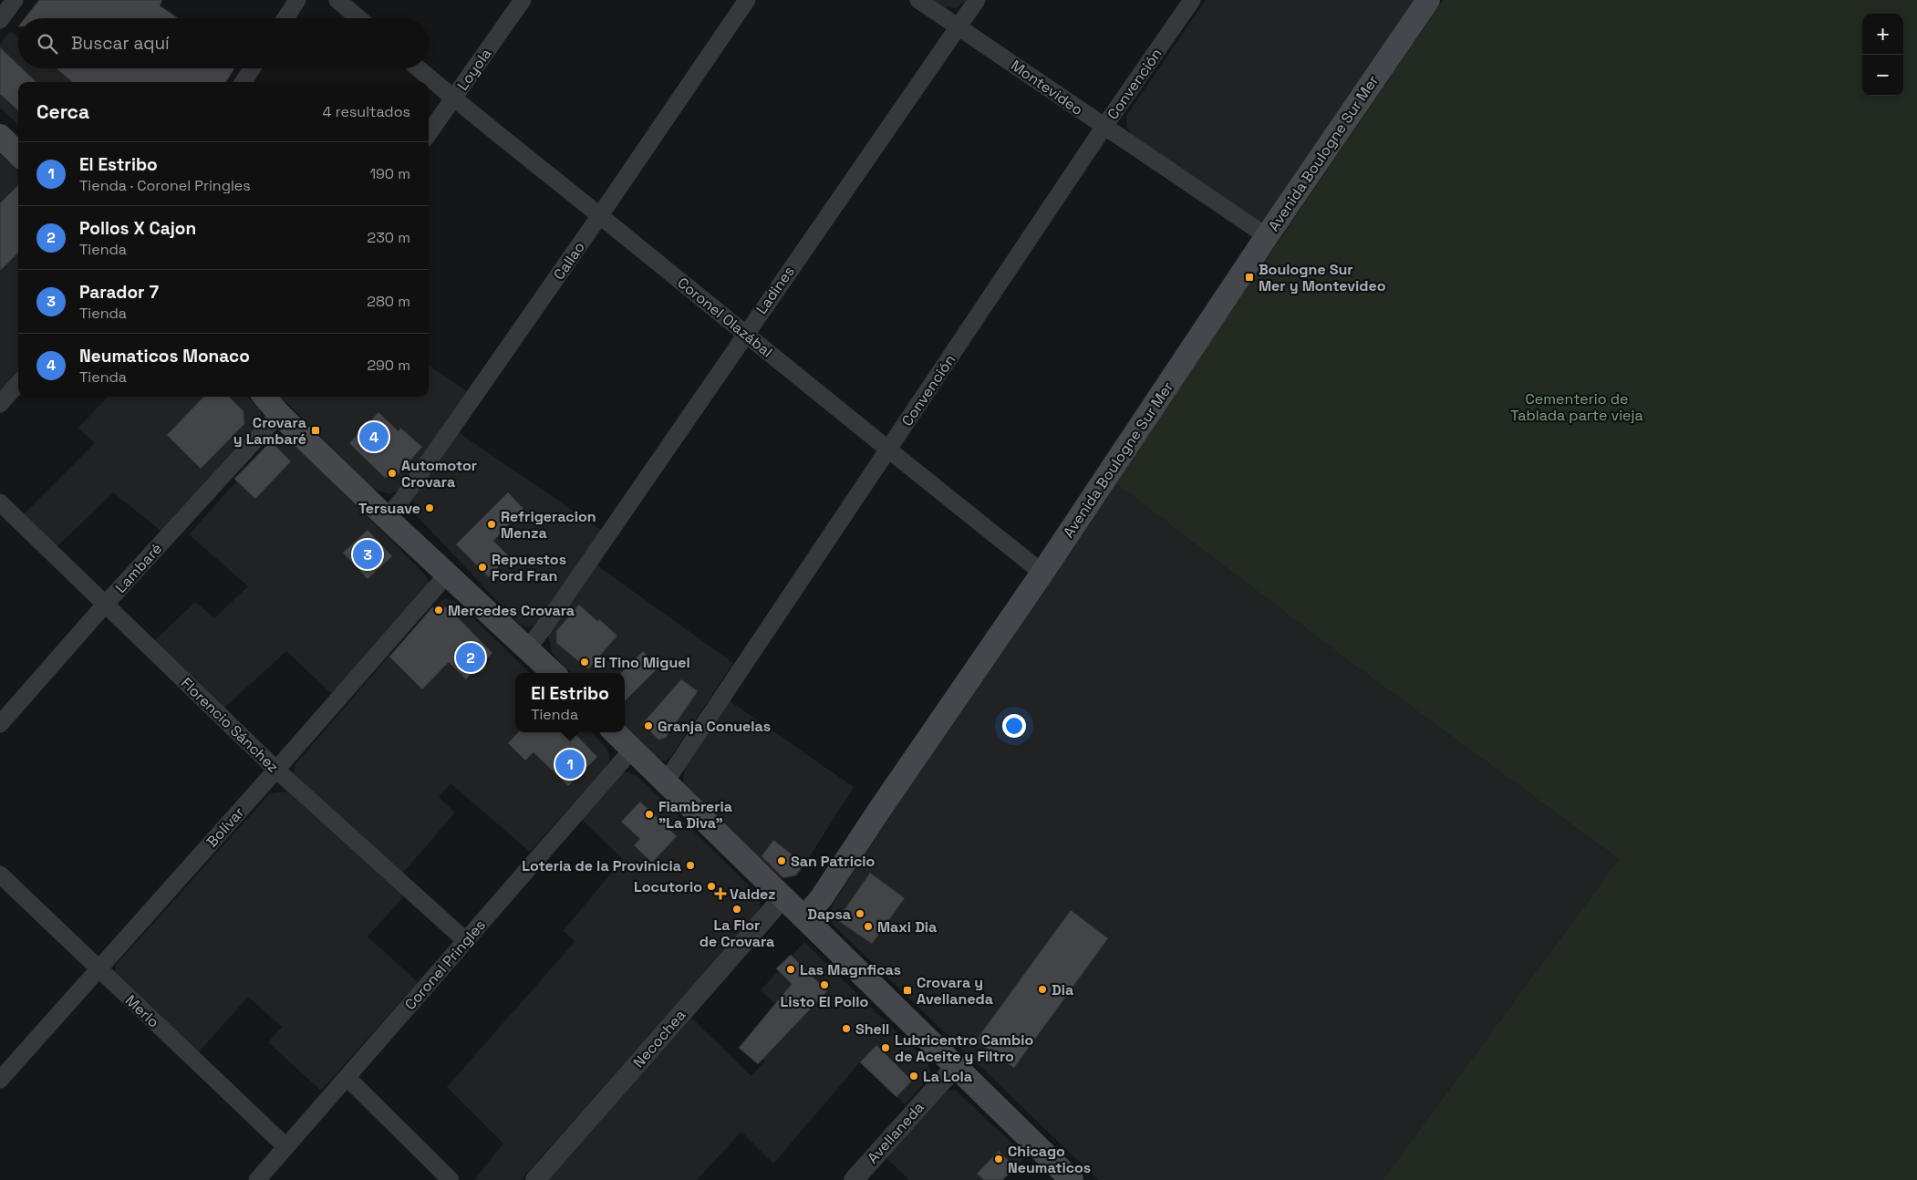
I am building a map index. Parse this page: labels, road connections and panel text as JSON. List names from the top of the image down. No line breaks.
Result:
{"streets":{"main road":["Avenida Boulogne Sur Mer"],"street":["Loyola","Convención","Montevideo","Callao","Ladines","Coronel Olazábal","Lambaré","Florencio Sánchez","Bolívar","Coronel Pringles","Merlo","Necochea","Avellaneda"]},"crossings":[["Loyola","Coronel Olazábal"],["Convención","Montevideo"],["Convención","Coronel Olazábal"],["Montevideo","Avenida Boulogne Sur Mer"],["Montevideo","Ladines"],["Avenida Boulogne Sur Mer","Coronel Olazábal"],["Callao","Coronel Olazábal"],["Ladines","Coronel Olazábal"],["Lambaré","Florencio Sánchez"],["Florencio Sánchez","Bolívar"],["Florencio Sánchez","Coronel Pringles"],["Bolívar","Merlo"],["Coronel Pringles","Merlo"]],"parks":["Cementerio de Tablada parte vieja"],"places":{"transit":["Boulogne Sur Mer y Montevideo","Crovara y Lambaré","Crovara y Avellaneda"],"other":["Automotor Crovara","Tersuave","Refrigeracion Menza","Repuestos Ford Fran","Mercedes Crovara","El Tino Miguel","Granja Conuelas","Fiambreria \"La Diva\"","San Patricio","Loteria de la Provinicia","Locutorio","La Flor de Crovara","Dapsa","Maxi Dia","Las Magnficas","Listo El Pollo","Dia","Shell","Lubricentro Cambio de Aceite y Filtro","La Lola","Chicago Neumaticos"],"health":["Valdez"]},"page":{"map_buttons":["+","−"],"search":"Buscar aquí","heading":["Cerca","4 resultados"],"list":[{"mark":"1","name":"El Estribo","note":"Tienda · Coronel Pringles","value":"190 m"},{"mark":"2","name":"Pollos X Cajon","note":"Tienda","value":"230 m"},{"mark":"3","name":"Parador 7","note":"Tienda","value":"280 m"},{"mark":"4","name":"Neumaticos Monaco","note":"Tienda","value":"290 m"}],"pins":["4","3","2","1"],"popup":["El Estribo","Tienda"]}}
